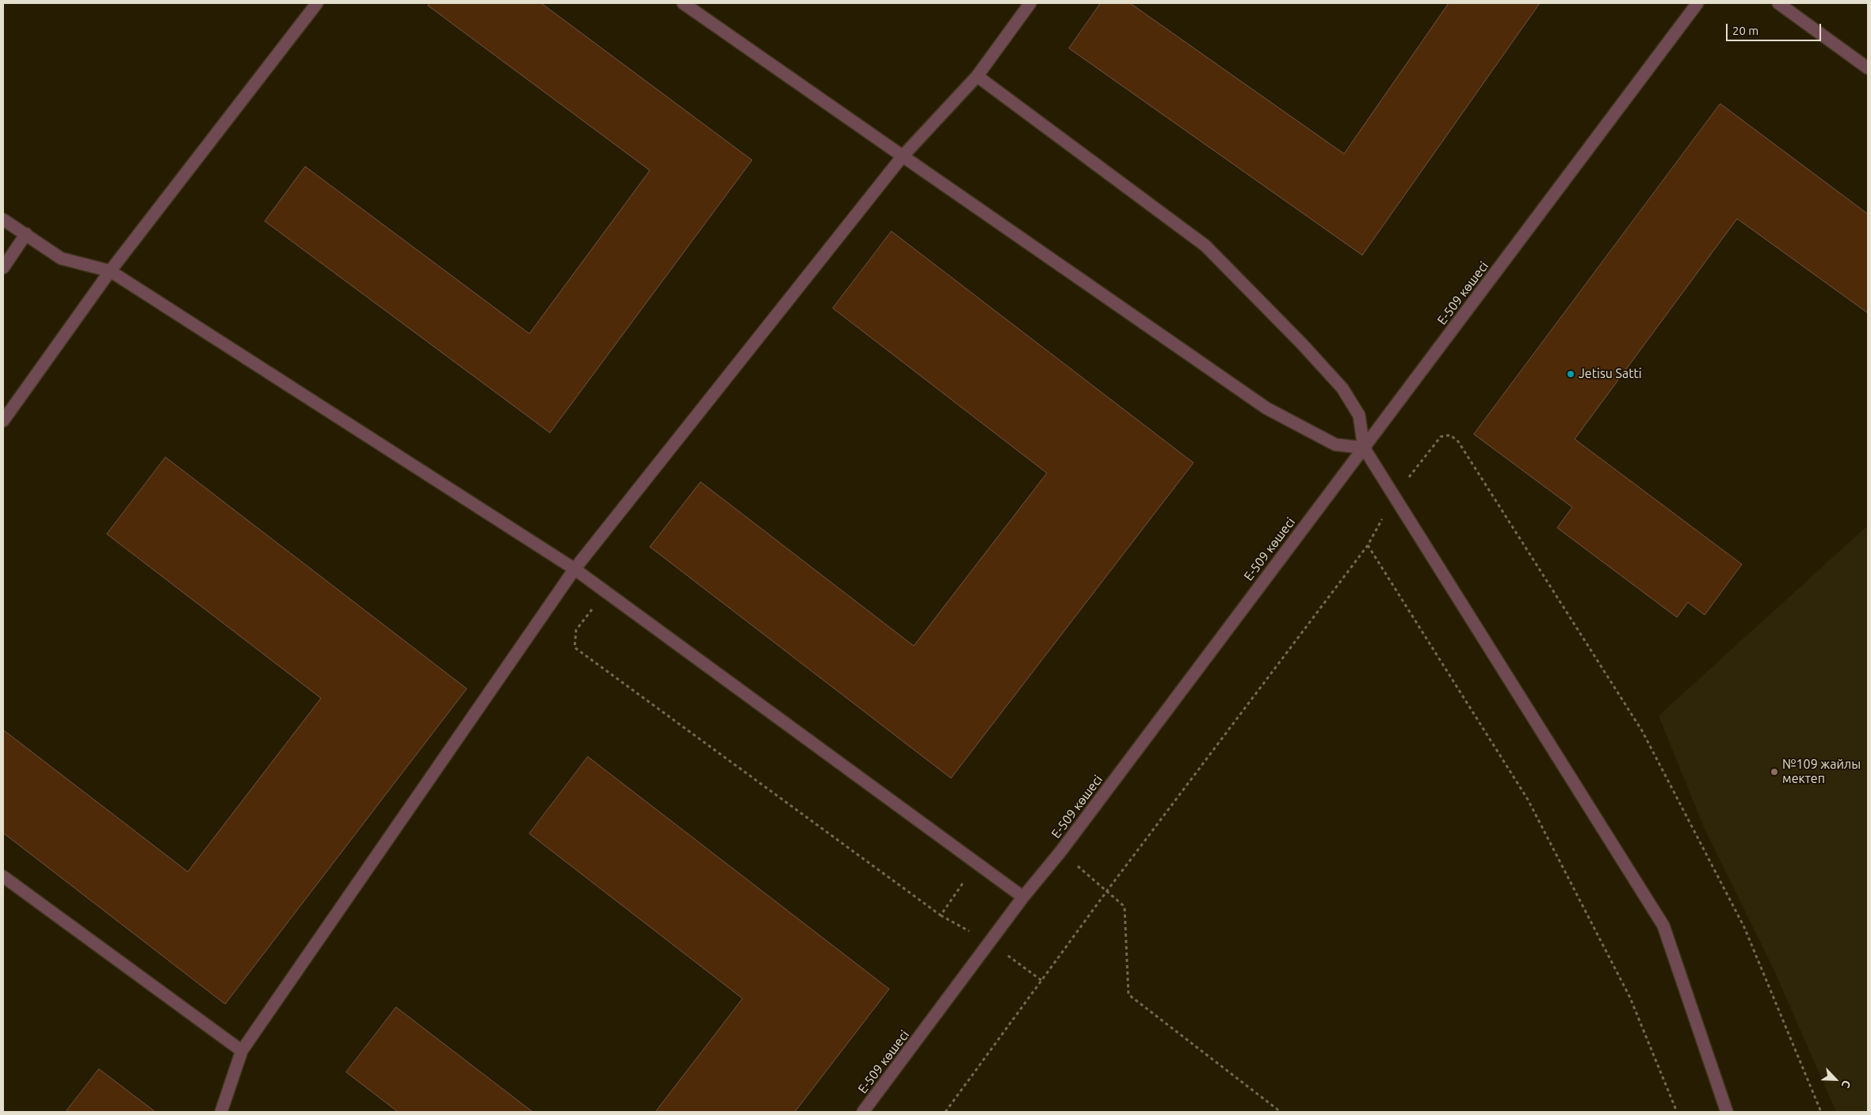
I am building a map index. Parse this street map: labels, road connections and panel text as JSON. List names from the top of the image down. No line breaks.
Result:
{"streets":{"street":["Е-509 көшесі"]},"places":["Jetisu Satti","№109 жайлы мектеп"],"scale_bar":"20 m","north":"bottom right"}
